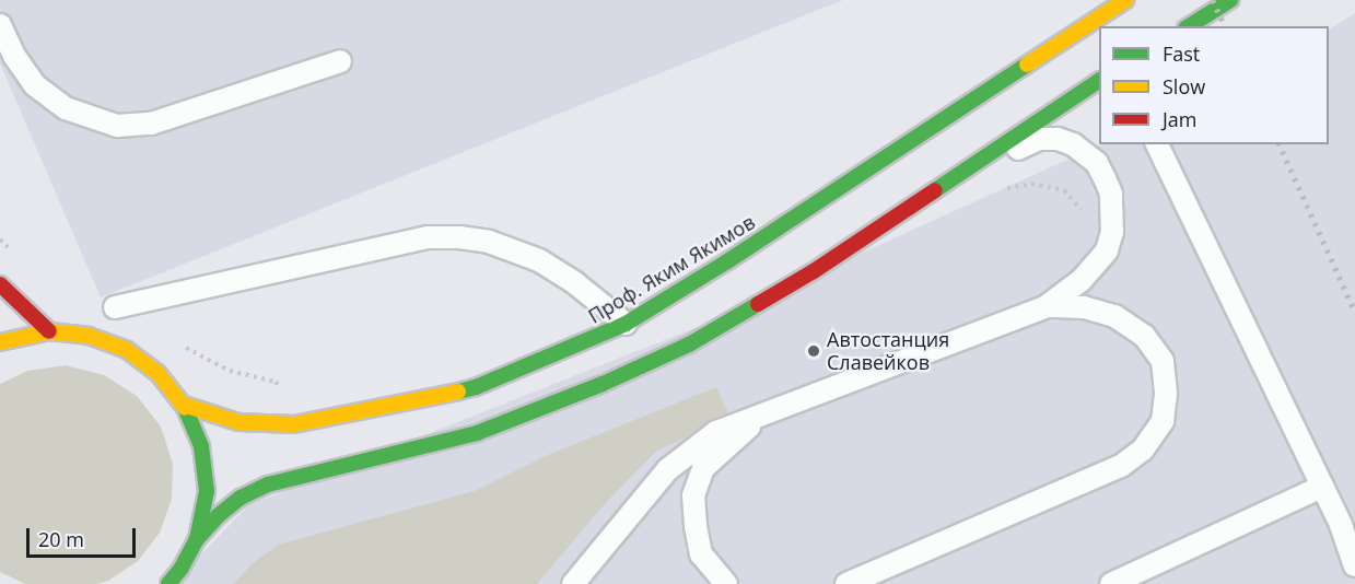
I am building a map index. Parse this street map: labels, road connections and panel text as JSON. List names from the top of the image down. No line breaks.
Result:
{"streets":{"main road":["Проф. Яким Якимов"]},"places":["Автостанция Славейков"],"legend":["Fast","Slow","Jam"],"scale_bar":"20 m"}
